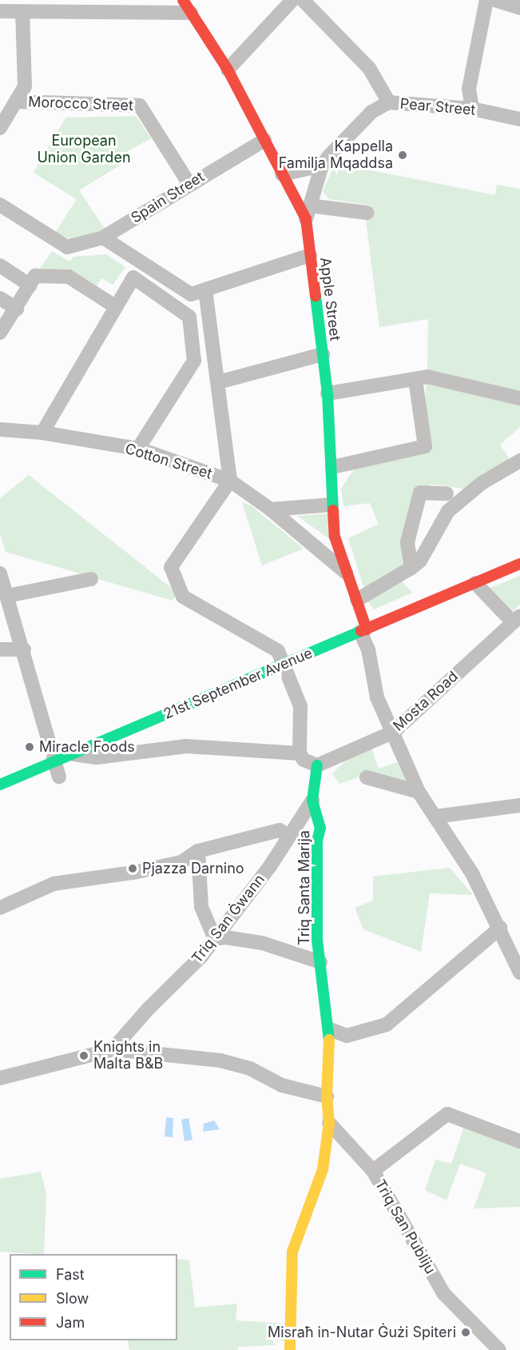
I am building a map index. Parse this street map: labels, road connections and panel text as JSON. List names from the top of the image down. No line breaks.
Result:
{"streets":{"street":["Morocco Street","Pear Street","Spain Street","Apple Street","Cotton Street","21st September Avenue","Mosta Road","Triq Santa Marija","Triq San Ġwann","Triq San Publiju"]},"crossings":[["Morocco Street","Spain Street"],["Pear Street","Apple Street"],["Spain Street","Apple Street"],["Apple Street","Cotton Street"],["Apple Street","21st September Avenue"],["Mosta Road","Triq Santa Marija"],["Triq Santa Marija","Triq San Ġwann"]],"parks":["European Union Garden"],"places":["Kappella Familja Mqaddsa","Miracle Foods","Pjazza Darnino","Knights in Malta B&B","Misraħ in-Nutar Ġużi Spiteri"],"legend":["Fast","Slow","Jam"]}
